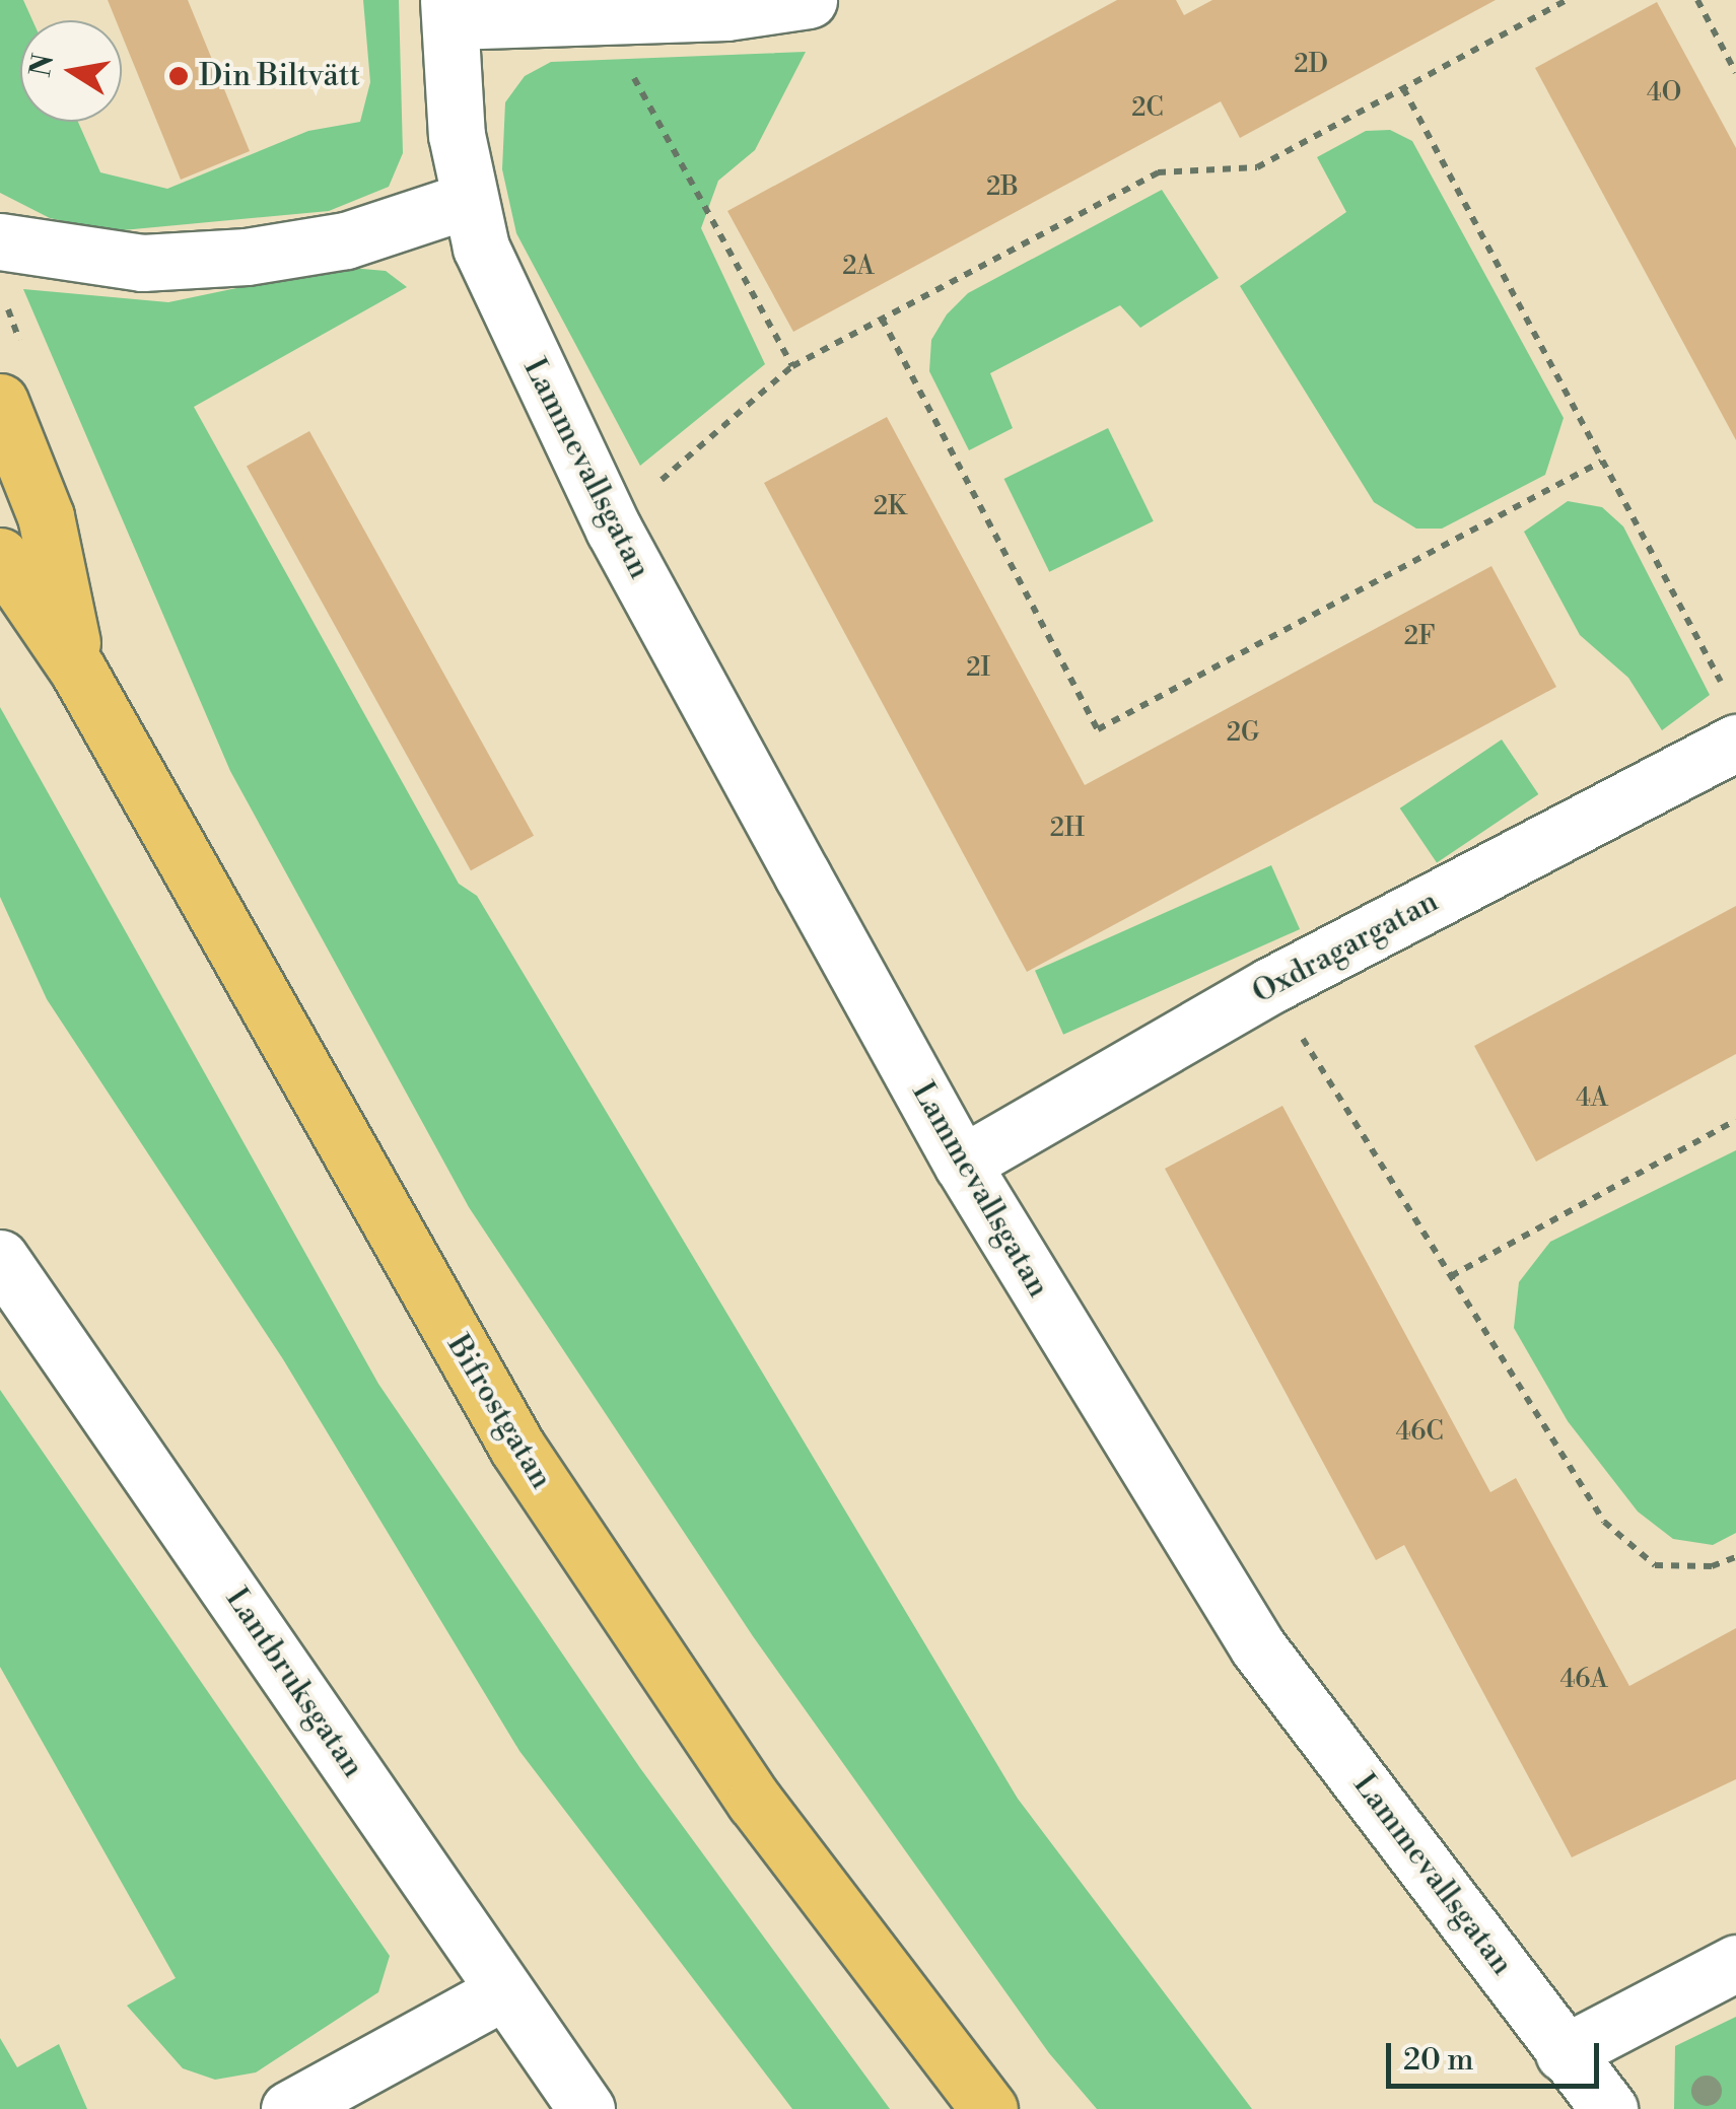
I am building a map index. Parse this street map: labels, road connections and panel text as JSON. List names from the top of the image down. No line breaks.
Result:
{"streets":{"main road":["Bifrostgatan"],"street":["Lammevallsgatan","Oxdragargatan","Lantbruksgatan"]},"crossings":[["Lammevallsgatan","Oxdragargatan"]],"places":["Din Biltvätt"],"house_numbers":["2D","4O","2C","2B","2A","2K","2F","2I","2G","2H","4A","46C","46A"],"scale_bar":"20 m","north":"left"}
